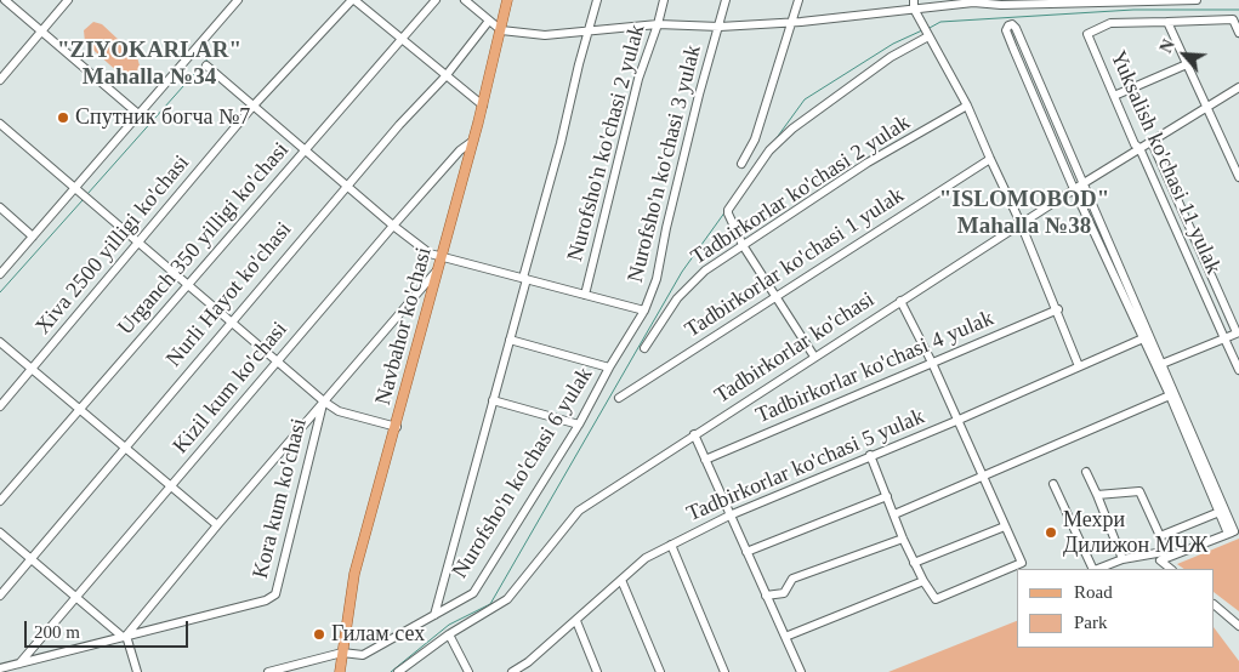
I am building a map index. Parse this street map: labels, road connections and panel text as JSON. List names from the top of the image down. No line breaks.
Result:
{"streets":{"main road":["Navbahor ko'chasi"],"street":["Nurofsho'n ko'chasi 2 yulak","Yuksalish ko'chasi 11 yulak","Nurofsho'n ko'chasi 3 yulak","Tadbirkorlar ko'chasi 2 yulak","Urganch 350 yilligi ko'chasi","Xiva 2500 yilligi ko'chasi","Tadbirkorlar ko'chasi 1 yulak","Nurli Hayot ko'chasi","Tadbirkorlar ko'chasi","Tadbirkorlar ko'chasi 4 yulak","Kizil kum ko'chasi","Tadbirkorlar ko'chasi 5 yulak","Nurofsho'n ko'chasi 6 yulak","Kora kum ko'chasi"]},"crossings":[["Yuksalish ko'chasi 11 yulak","Tadbirkorlar ko'chasi"],["Nurofsho'n ko'chasi 3 yulak","Nurofsho'n ko'chasi 6 yulak"],["Navbahor ko'chasi","Kizil kum ko'chasi"],["Navbahor ko'chasi","Nurofsho'n ko'chasi 6 yulak"],["Navbahor ko'chasi","Kora kum ko'chasi"],["Kizil kum ko'chasi","Kora kum ko'chasi"]],"districts":["\"ZIYOKARLAR\" Mahalla №34","\"ISLOMOBOD\" Mahalla №38"],"places":["Спутник богча №7","Мехри Дилижон МЧЖ","Гилам сех"],"legend":["Road","Park"],"scale_bar":"200 m","north":"top left"}
